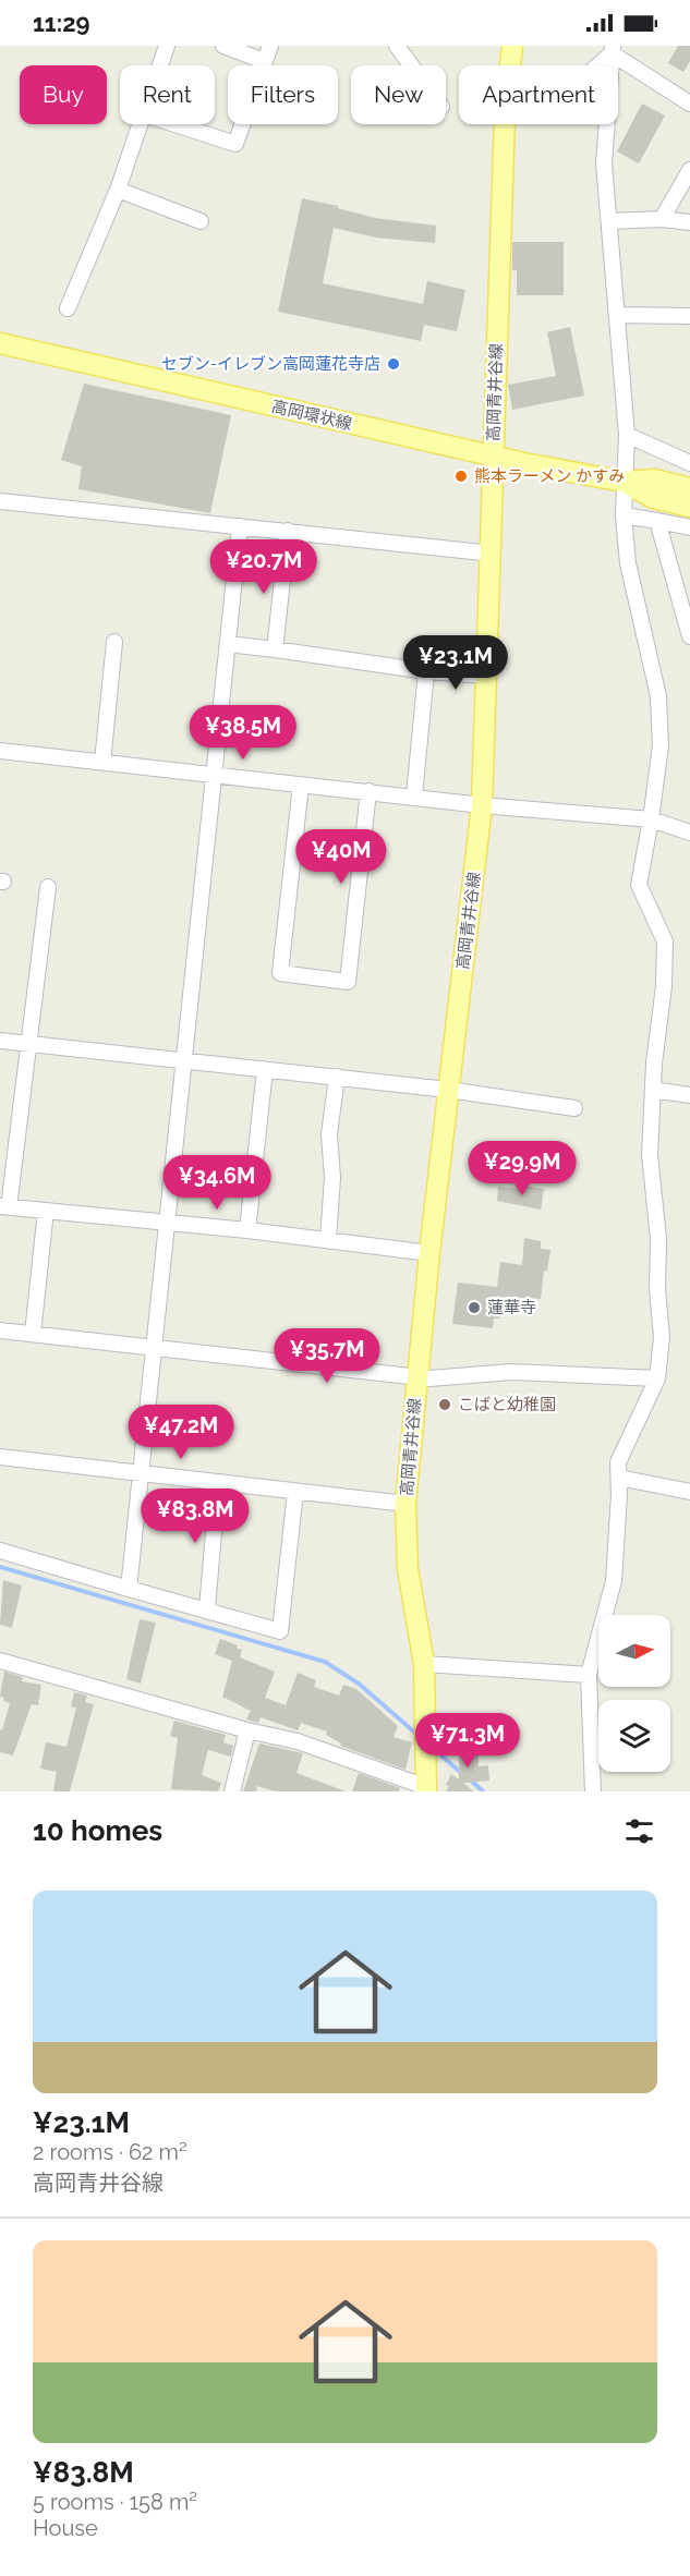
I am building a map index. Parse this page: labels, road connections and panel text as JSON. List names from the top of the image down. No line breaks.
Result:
{"streets":{"main road":["高岡青井谷線","高岡環状線"]},"crossings":[["高岡青井谷線","高岡環状線"]],"places":["セブン-イレブン高岡蓮花寺店","熊本ラーメン かすみ","蓮華寺","こばと幼稚園"],"north":"right","page":{"status":"11:29","chip":["Buy","Rent","Filters","New","Apartment"],"price":["¥20.7M","¥23.1M","¥38.5M","¥40M","¥29.9M","¥34.6M","¥35.7M","¥47.2M","¥83.8M","¥71.3M"],"heading":"10 homes","list":[{"name":"¥23.1M","note":"2 rooms · 62 m² · 高岡青井谷線"},{"name":"¥83.8M","note":"5 rooms · 158 m² · House"}]}}
